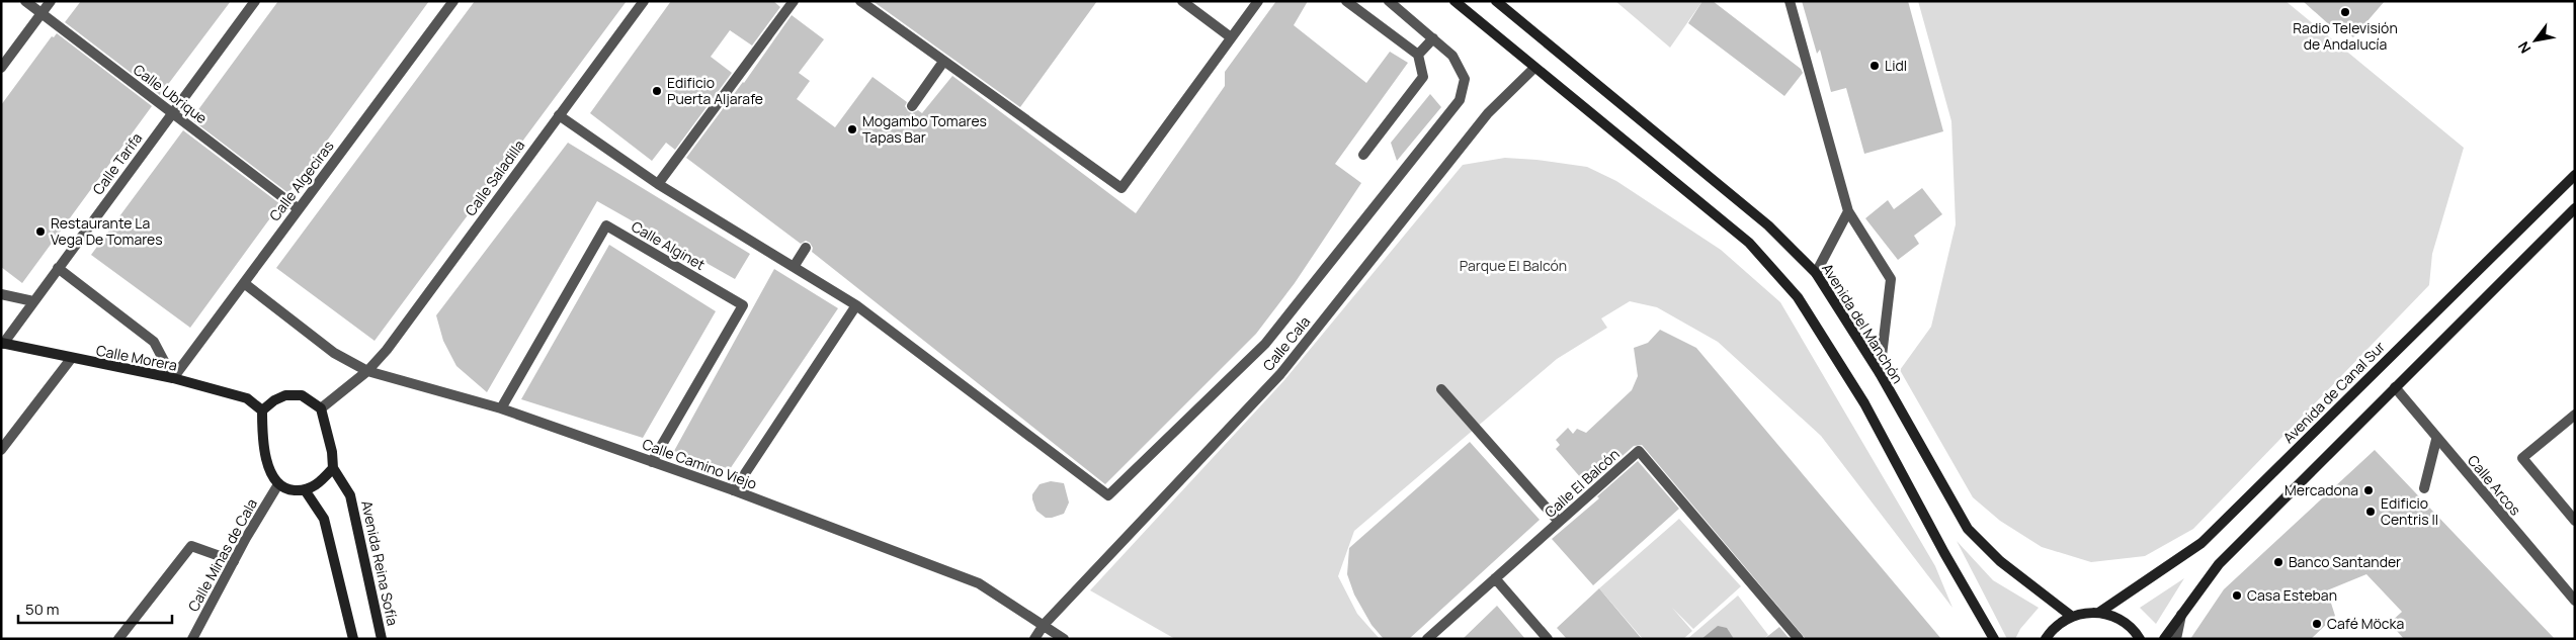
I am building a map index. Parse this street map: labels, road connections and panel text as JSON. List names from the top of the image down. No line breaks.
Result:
{"streets":{"main road":["Avenida del Manchón","Calle Morera","Avenida de Canal Sur","Avenida Reina Sofía"],"street":["Calle Ubrique","Calle Tarifa","Calle Saladilla","Calle Algeciras","Calle Alginet","Calle Cala","Calle Camino Viejo","Calle El Balcón","Calle Arcos","Calle Minas de Cala"]},"crossings":[["Calle Ubrique","Calle Tarifa"],["Calle Ubrique","Calle Algeciras"],["Calle Tarifa","Calle Morera"],["Calle Saladilla","Calle Camino Viejo"],["Calle Algeciras","Calle Morera"],["Calle Algeciras","Calle Camino Viejo"],["Calle Alginet","Calle Camino Viejo"],["Calle Cala","Calle Camino Viejo"],["Calle Morera","Calle Minas de Cala"],["Calle Morera","Avenida Reina Sofía"],["Calle Minas de Cala","Avenida Reina Sofía"]],"parks":["Parque El Balcón"],"places":["Radio Televisión de Andalucía","Lidl","Edificio Puerta Aljarafe","Mogambo Tomares Tapas Bar","Restaurante La Vega De Tomares","Mercadona","Edificio Centris II","Banco Santander","Casa Esteban","Café Möcka"],"scale_bar":"50 m","north":"bottom left"}
